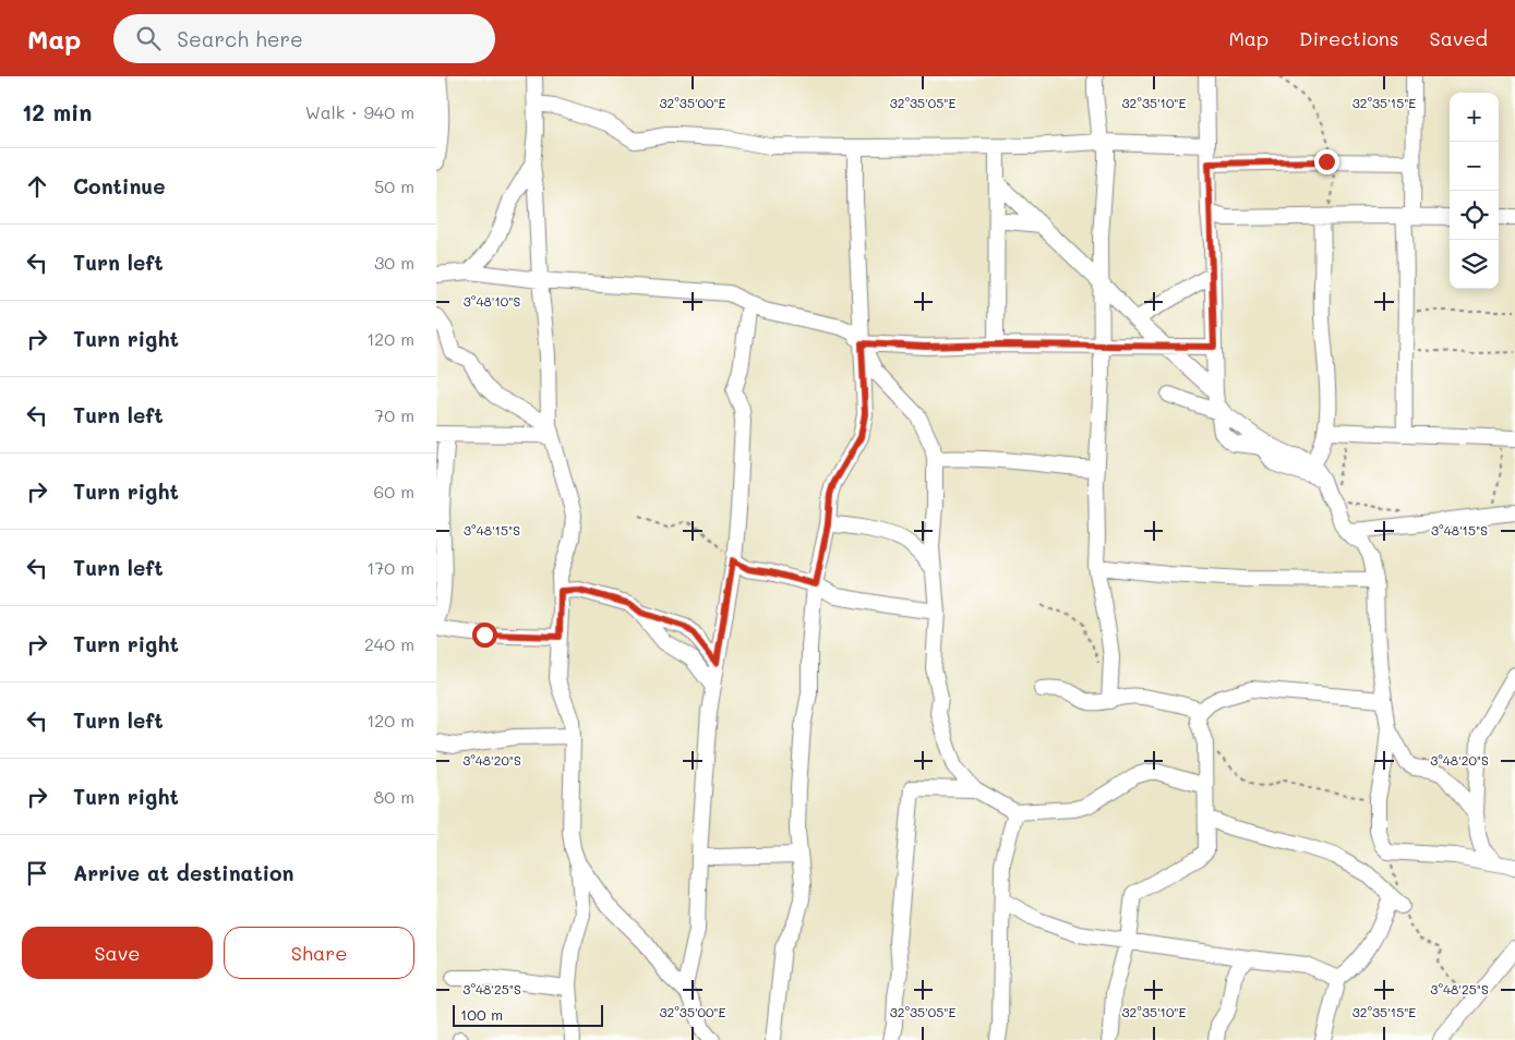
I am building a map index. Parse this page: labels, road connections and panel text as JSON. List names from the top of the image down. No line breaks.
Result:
{"scale_bar":"100 m","page":{"header":"Map","search":"Search here","nav":["Map","Directions","Saved"],"heading":["12 min","Walk · 940 m"],"map_buttons":["+","−"],"list":[["Continue","50 m"],["Turn left","30 m"],["Turn right","120 m"],["Turn left","70 m"],["Turn right","60 m"],["Turn left","170 m"],["Turn right","240 m"],["Turn left","120 m"],["Turn right","80 m"],"Arrive at destination"],"buttons":["Save","Share"],"scale":"100 m"},"coordinates":["32°35'00\"E","32°35'05\"E","32°35'10\"E","32°35'15\"E","3°48'10\"S","3°48'15\"S","3°48'20\"S","3°48'25\"S"]}
